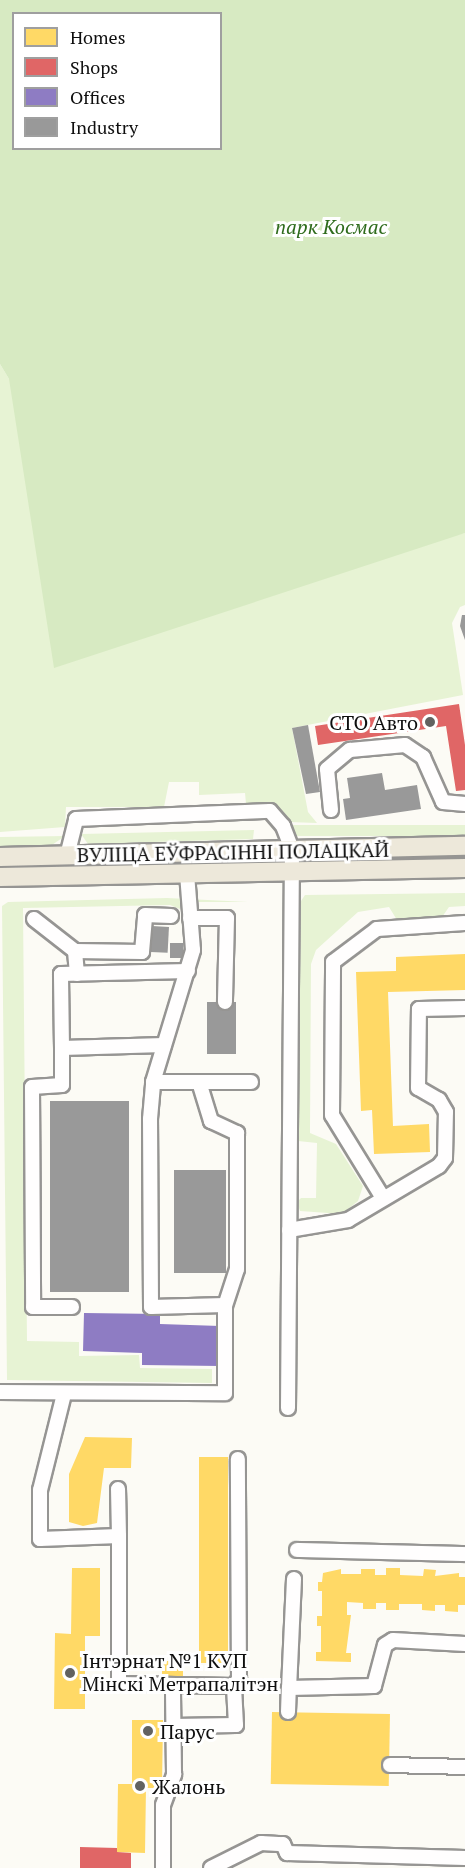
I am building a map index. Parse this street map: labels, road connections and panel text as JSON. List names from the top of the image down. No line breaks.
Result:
{"streets":{"main road":["ВУЛІЦА ЕЎФРАСІННІ ПОЛАЦКАЙ"]},"parks":["парк Космас"],"places":["СТО Авто","Інтэрнат №1 КУП Мінскі Метрапалітэн","Парус","Жалонь"],"legend":["Homes","Shops","Offices","Industry"]}
